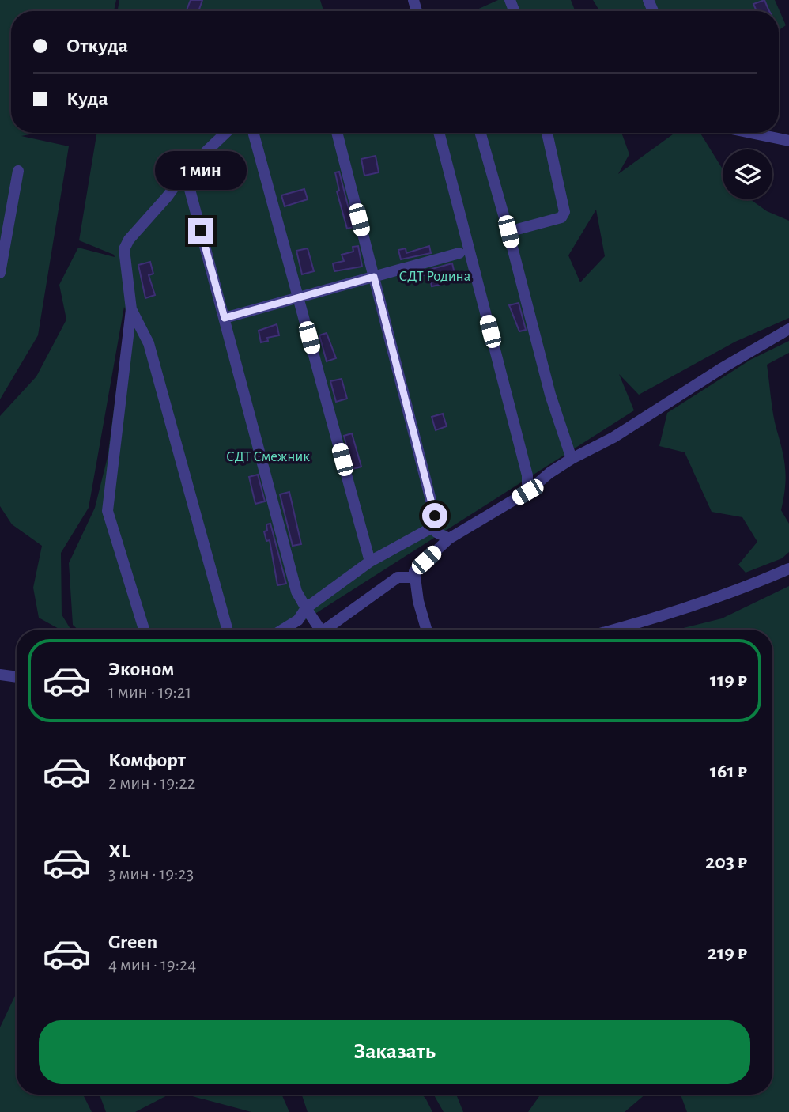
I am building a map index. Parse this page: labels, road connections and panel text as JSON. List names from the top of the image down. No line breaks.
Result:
{"parks":["СДТ Родина","СДТ Смежник"],"page":{"banner":["Откуда","Куда"],"bubble":"1 мин","list":[{"name":"Эконом","note":"1 мин · 19:21","value":"119 ₽"},{"name":"Комфорт","note":"2 мин · 19:22","value":"161 ₽"},{"name":"XL","note":"3 мин · 19:23","value":"203 ₽"},{"name":"Green","note":"4 мин · 19:24","value":"219 ₽"}],"buttons":"Заказать"}}
